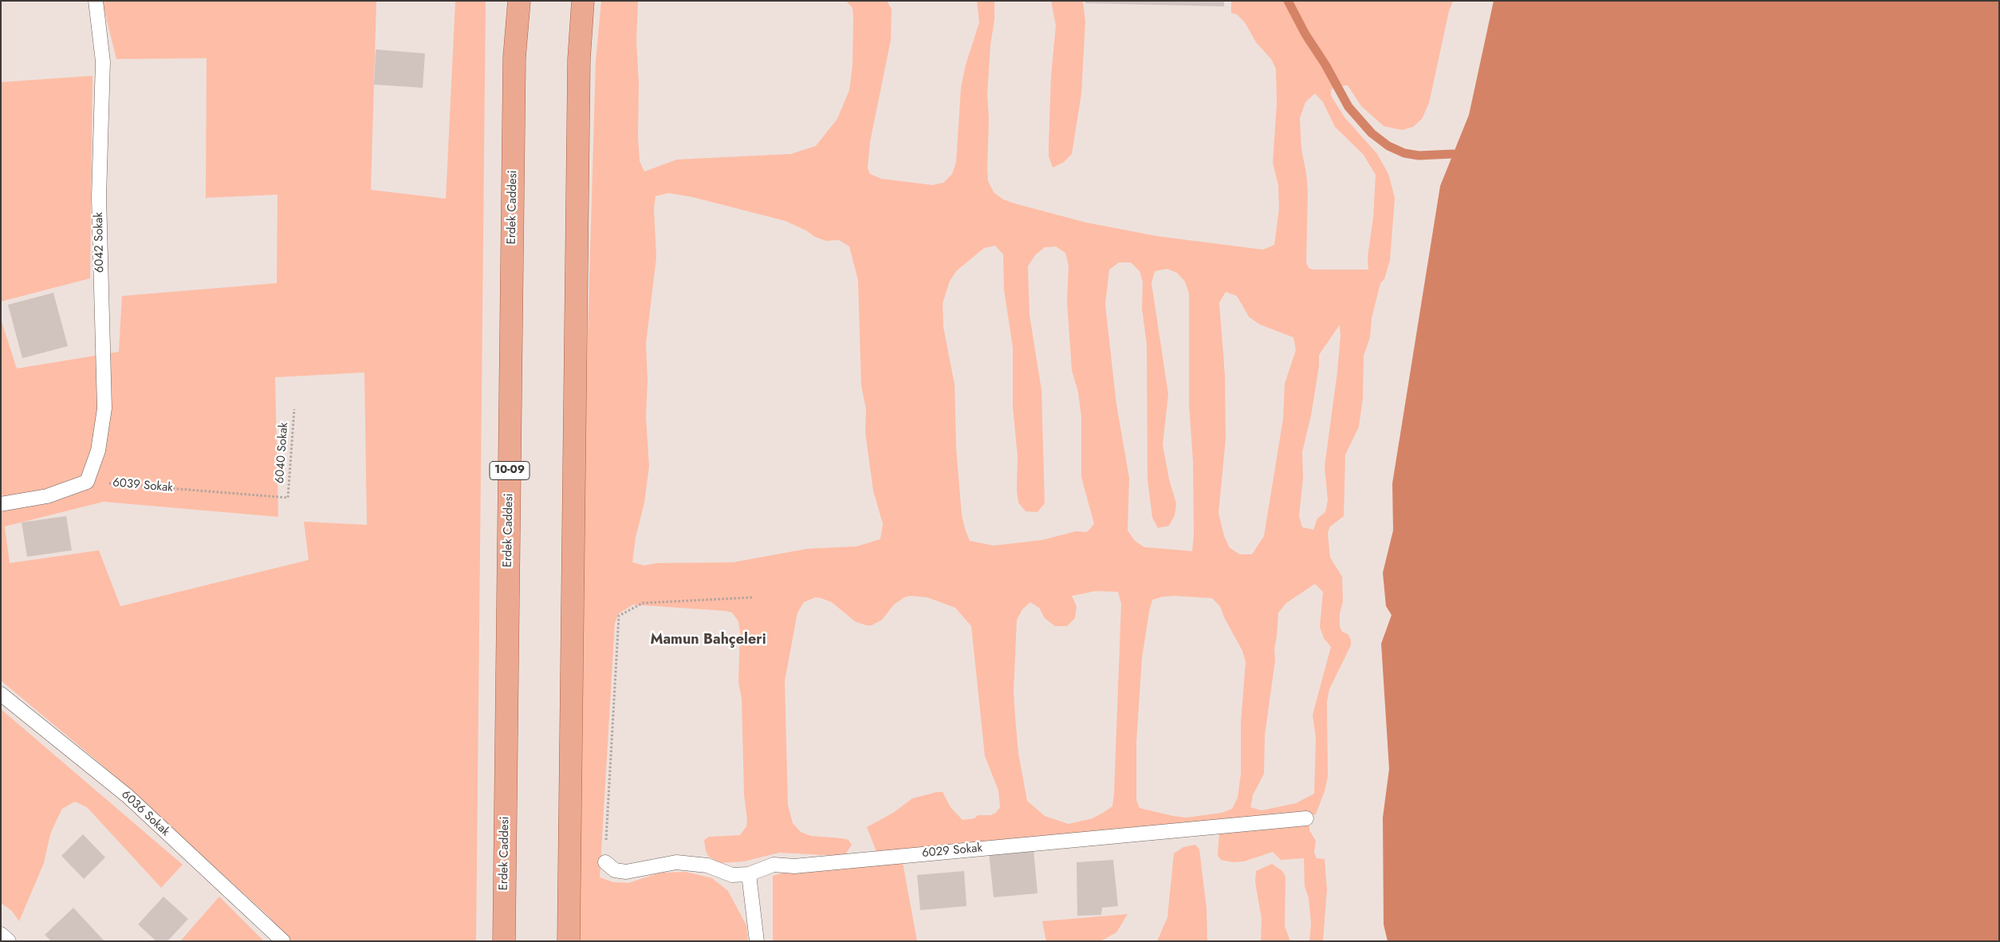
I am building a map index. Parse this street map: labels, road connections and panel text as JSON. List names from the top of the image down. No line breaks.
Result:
{"streets":{"main road":["Erdek Caddesi","10-09"],"lane":["6042 Sokak","6036 Sokak","6029 Sokak"],"path":["6040 Sokak","6039 Sokak"]},"crossings":[["6042 Sokak","6039 Sokak"],["6040 Sokak","6039 Sokak"]],"districts":["Mamun Bahçeleri"]}
